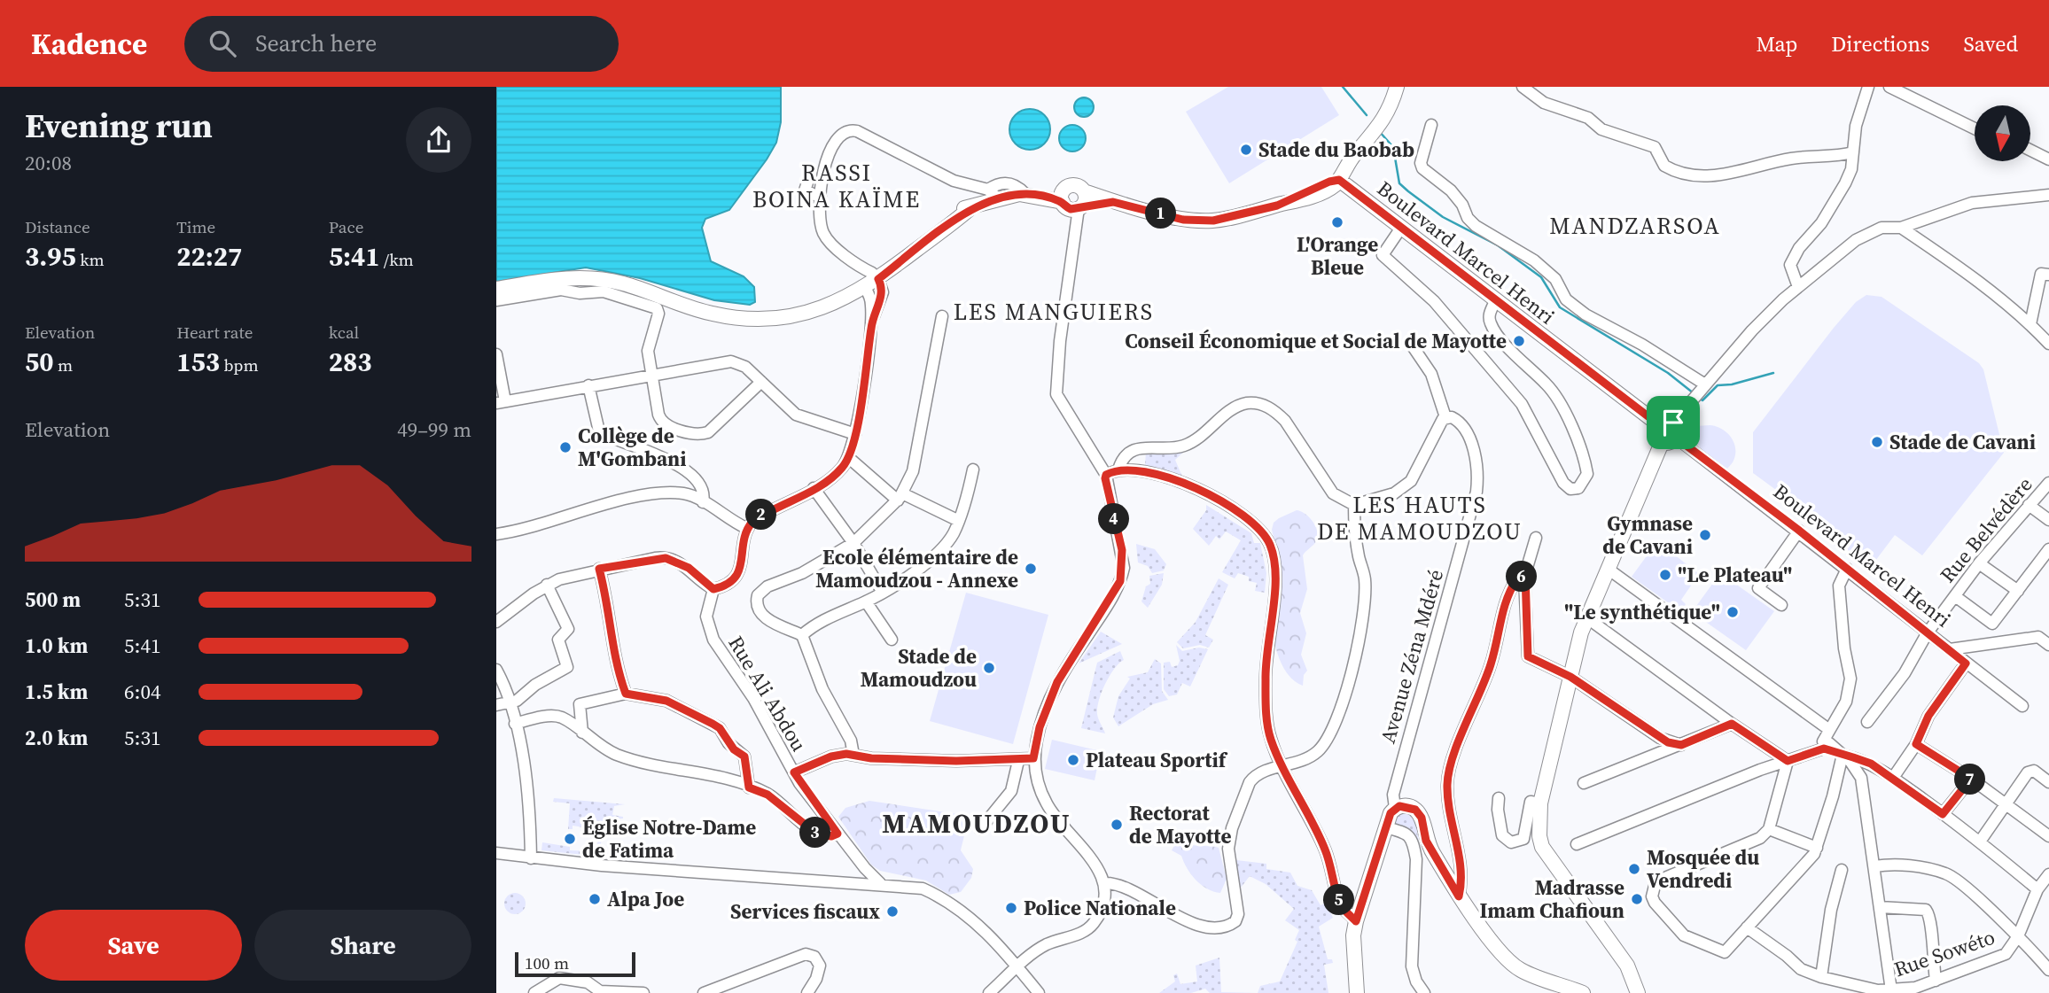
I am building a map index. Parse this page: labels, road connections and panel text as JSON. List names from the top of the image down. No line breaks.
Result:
{"streets":{"main road":["Boulevard Marcel Henri"],"street":["Rue Belvédère","Avenue Zéna Mdéré","Rue Ali Abdou","Rue Sowéto"]},"crossings":[["Boulevard Marcel Henri","Rue Belvédère"]],"districts":["RASSI BOINA KAÏME","MANDZARSOA","LES MANGUIERS","LES HAUTS DE MAMOUDZOU","MAMOUDZOU"],"places":["Stade du Baobab","L'Orange Bleue","Conseil Économique et Social de Mayotte","Stade de Cavani","Collège de M'Gombani","Gymnase de Cavani","Ecole élémentaire de Mamoudzou - Annexe","\"Le Plateau\"","\"Le synthétique\"","Stade de Mamoudzou","Plateau Sportif","Rectorat de Mayotte","Église Notre-Dame de Fatima","Mosquée du Vendredi","Alpa Joe","Madrasse Imam Chafioun","Police Nationale","Services fiscaux"],"scale_bar":"100 m","north":"bottom","page":{"header":"Kadence","search":"Search here","nav":["Map","Directions","Saved"],"heading":["Evening run","20:08"],"stats":[["Distance","3.95 km"],["Time","22:27"],["Pace","5:41 /km"],["Elevation","50 m"],["Heart rate","153 bpm"],["kcal","283"]],"pins":["1","2","4","6","7","3","5"],"chart":["Elevation","49–99 m"],"list":[{"name":"500 m","note":"5:31"},{"name":"1.0 km","note":"5:41"},{"name":"1.5 km","note":"6:04"},{"name":"2.0 km","note":"5:31"}],"buttons":["Save","Share"],"scale":"100 m"}}
